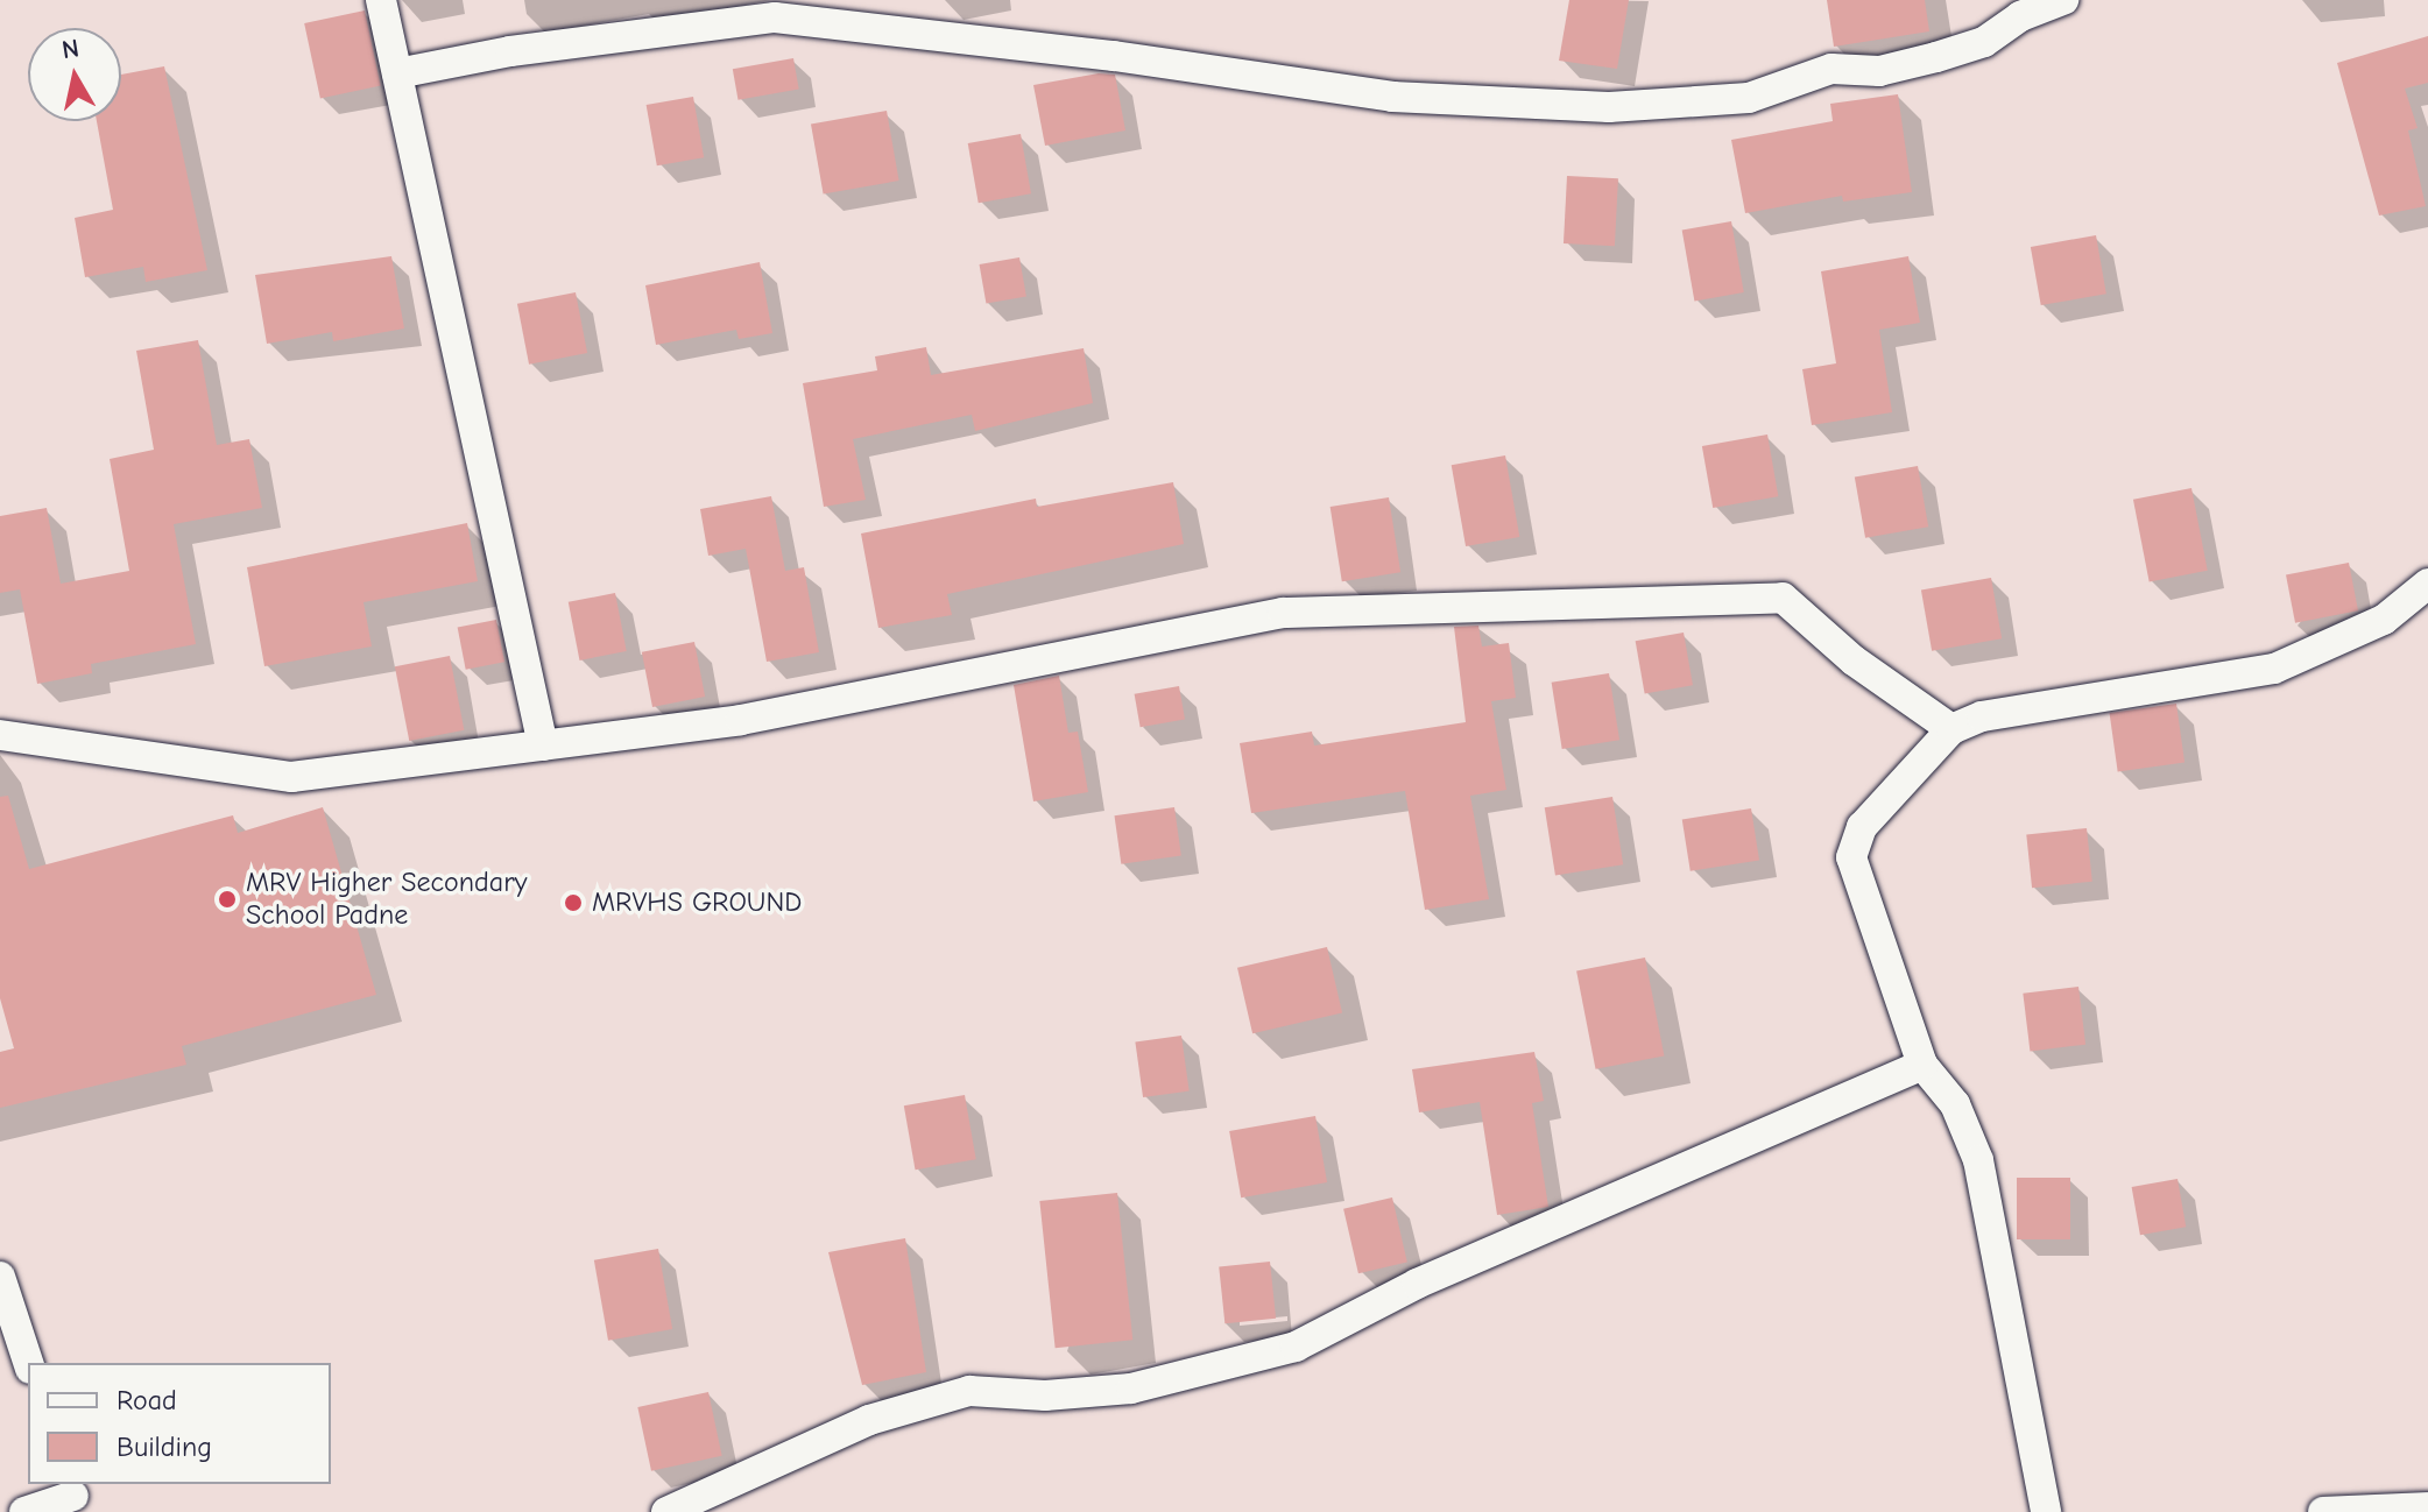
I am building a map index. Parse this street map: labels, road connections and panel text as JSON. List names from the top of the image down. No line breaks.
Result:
{"places":["MRV Higher Secondary School Padne","MRVHS GROUND"],"legend":["Road","Building"],"north":"top"}
